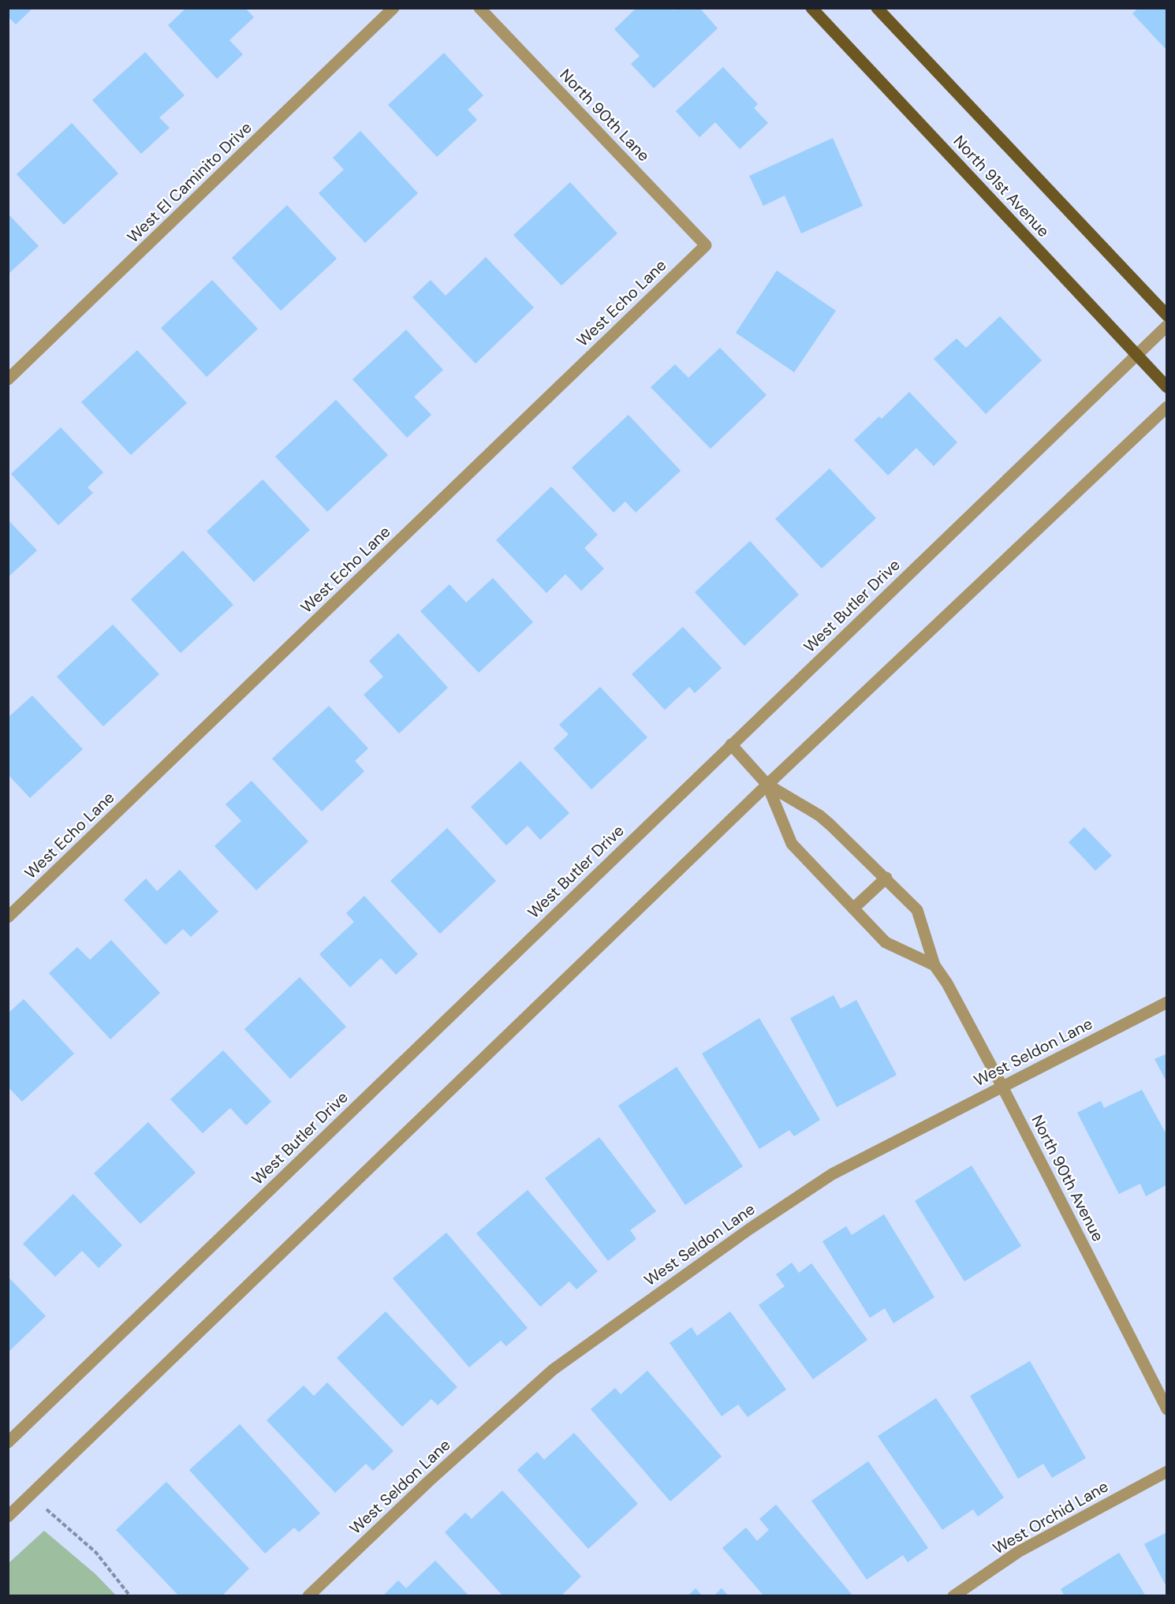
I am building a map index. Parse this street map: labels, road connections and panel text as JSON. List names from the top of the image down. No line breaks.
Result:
{"streets":{"main road":["North 91st Avenue"],"street":["North 90th Lane","West El Caminito Drive","West Echo Lane","West Butler Drive","West Seldon Lane","North 90th Avenue","West Orchid Lane"]},"crossings":[["North 90th Lane","West Echo Lane"],["North 91st Avenue","West Butler Drive"],["West Butler Drive","North 90th Avenue"],["West Seldon Lane","North 90th Avenue"]]}
